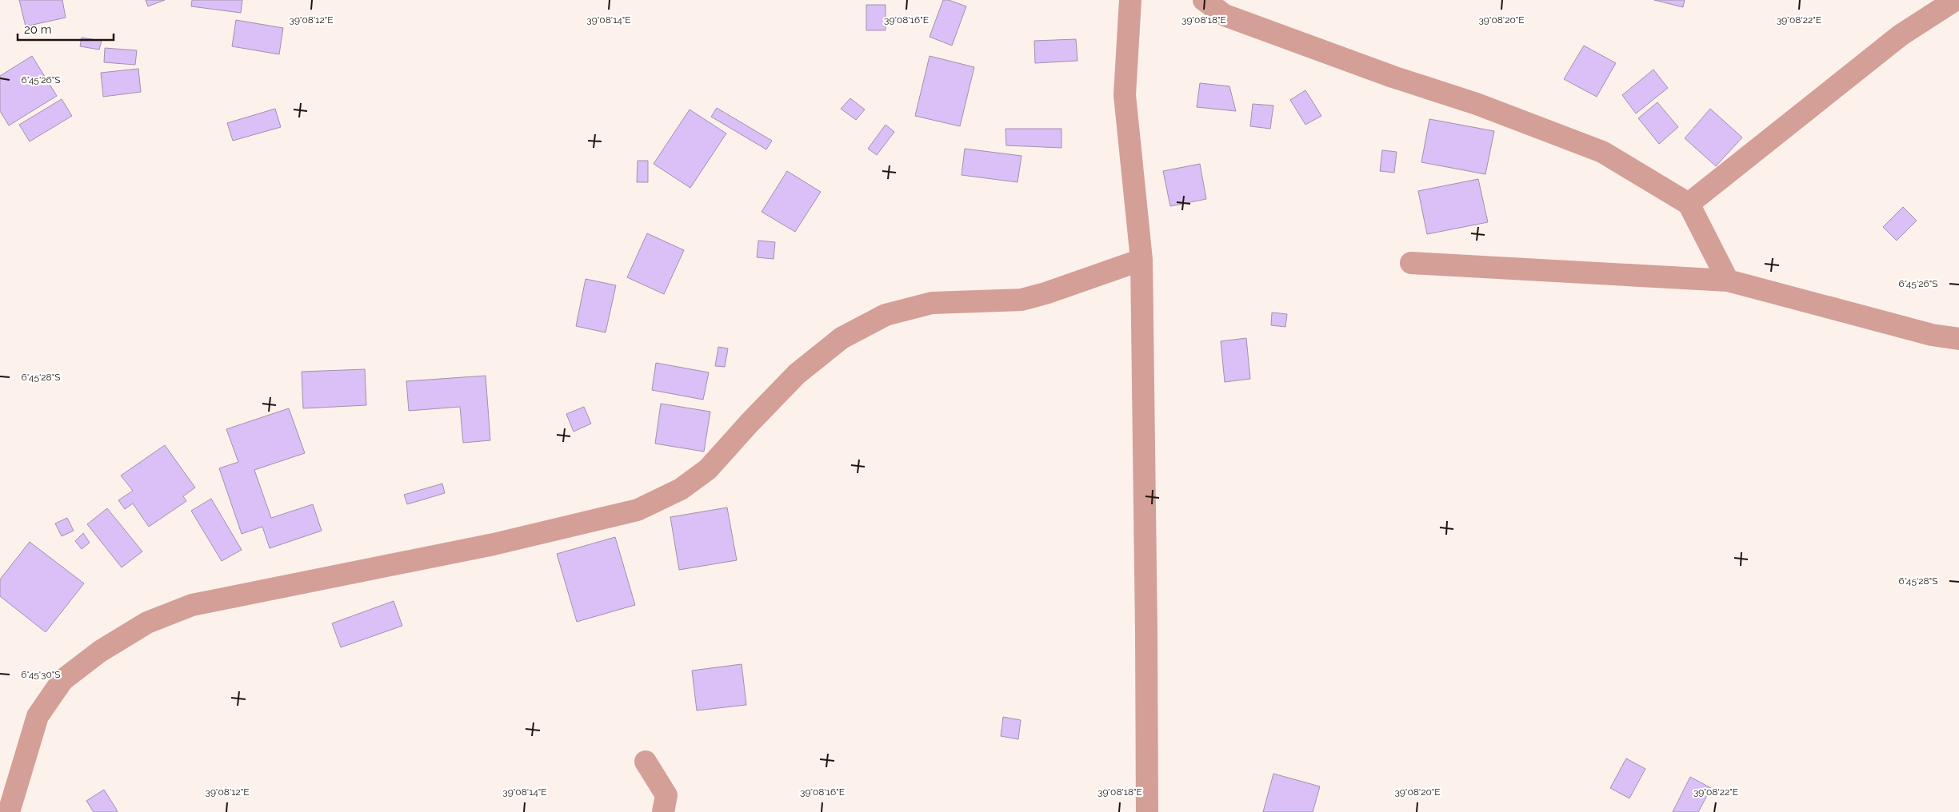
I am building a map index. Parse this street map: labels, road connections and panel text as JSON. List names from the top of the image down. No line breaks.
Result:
{"scale_bar":"20 m","coordinates":["39°08'12\"E","39°08'14\"E","39°08'16\"E","39°08'18\"E","39°08'20\"E","39°08'22\"E","6°45'26\"S","6°45'28\"S","6°45'30\"S"]}
